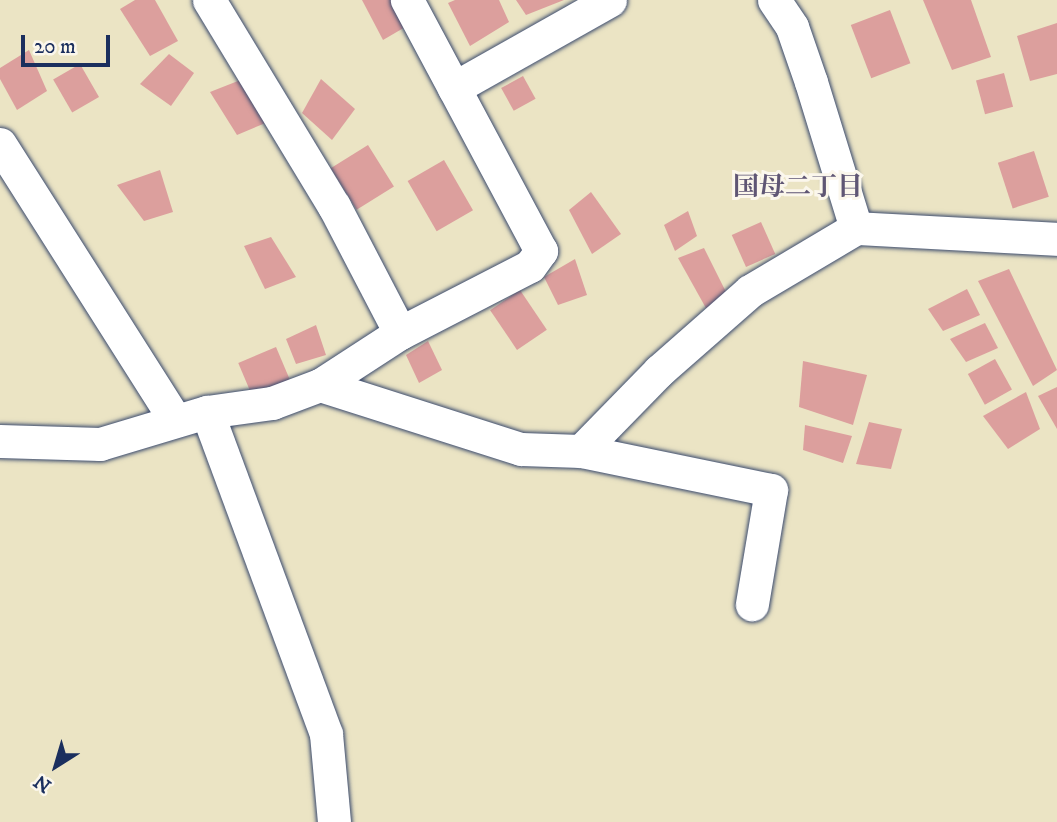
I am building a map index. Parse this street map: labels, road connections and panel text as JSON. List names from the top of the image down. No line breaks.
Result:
{"districts":["国母二丁目"],"scale_bar":"20 m","north":"bottom left"}
